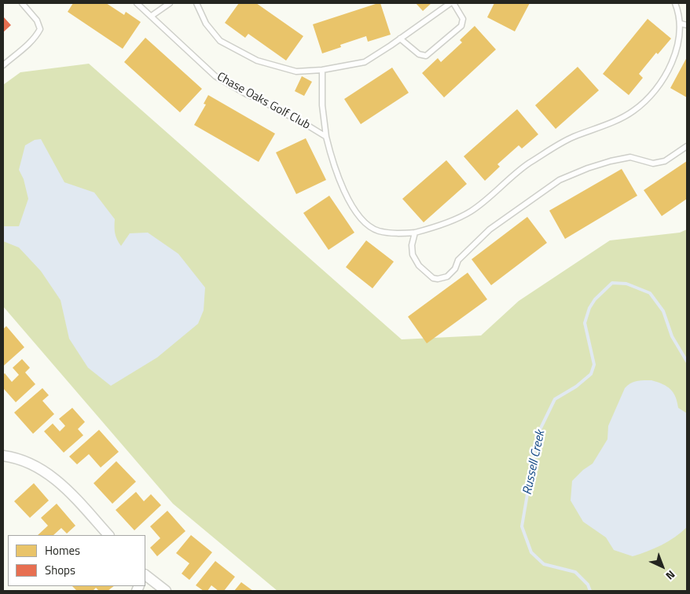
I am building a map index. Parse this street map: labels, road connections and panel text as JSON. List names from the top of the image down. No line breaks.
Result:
{"streets":{"lane":["Chase Oaks Golf Club"]},"water":["Russell Creek"],"legend":["Homes","Shops"],"north":"bottom right"}
